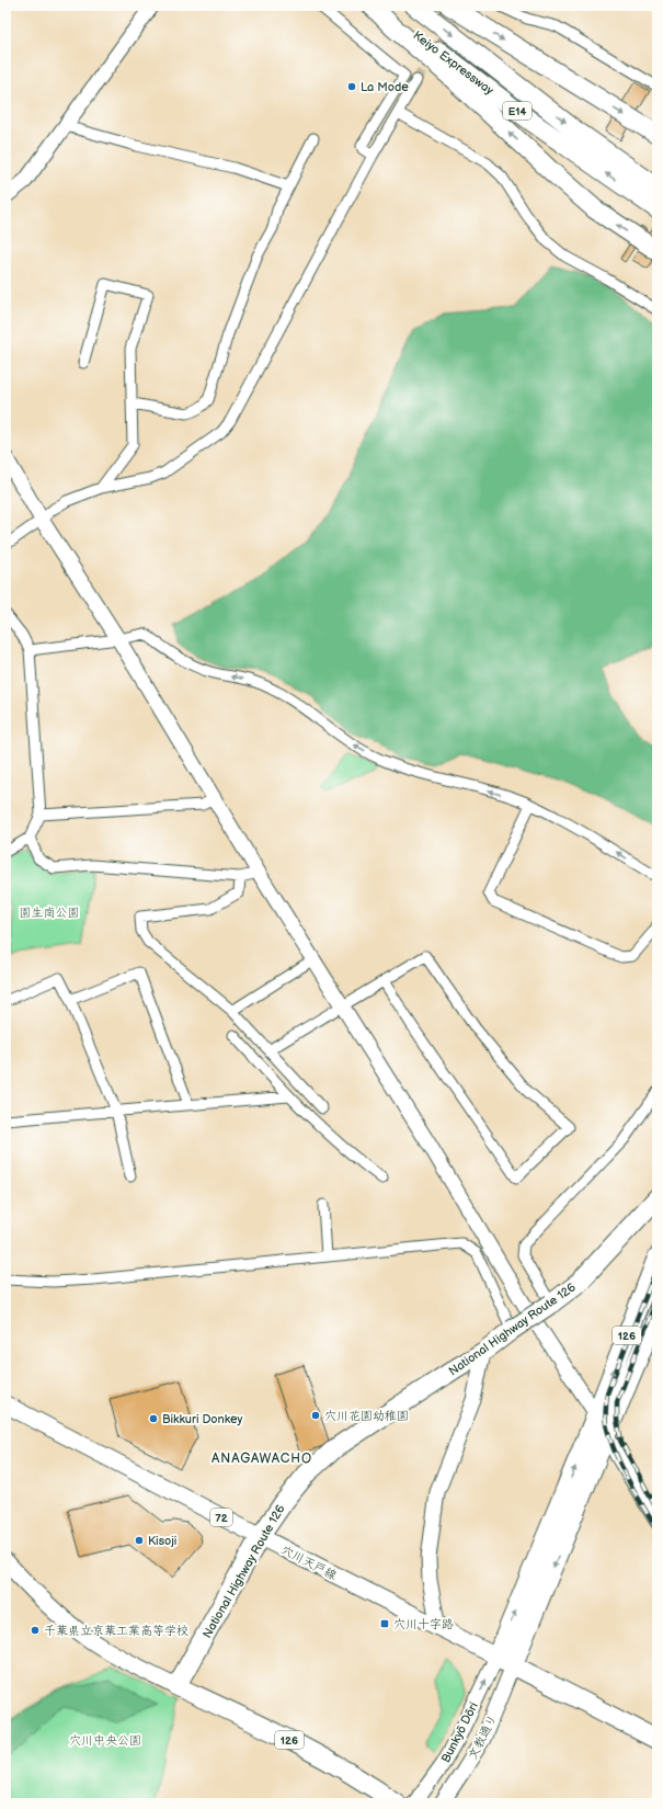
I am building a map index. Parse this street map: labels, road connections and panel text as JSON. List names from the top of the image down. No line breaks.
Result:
{"streets":{"highway":["Keiyo Expressway","E14","National Highway Route 126","126"],"main road":["72","穴川天戸線"],"street":["Bunkyō Dōri","文教通り"]},"crossings":[["National Highway Route 126","126"],["National Highway Route 126","穴川天戸線"],["126","穴川天戸線"],["126","Bunkyō Dōri"],["126","文教通り"],["穴川天戸線","Bunkyō Dōri"]],"one_way":["Bunkyō Dōri"],"districts":["ANAGAWACHO"],"parks":["園生南公園","穴川中央公園"],"places":{"other":["La Mode","穴川花園幼稚園","Bikkuri Donkey","Kisoji","千葉県立京葉工業高等学校"],"transit":["穴川十字路"]}}
